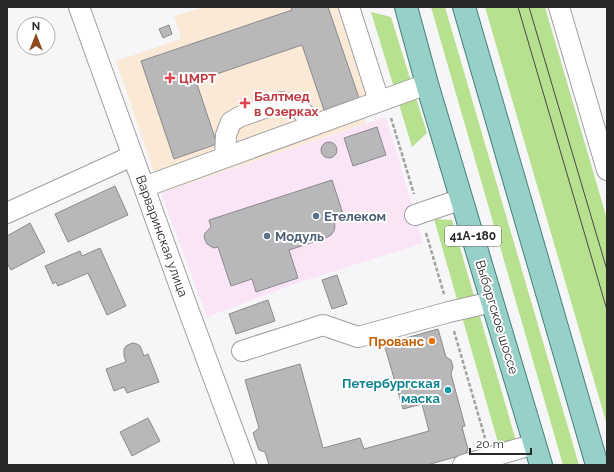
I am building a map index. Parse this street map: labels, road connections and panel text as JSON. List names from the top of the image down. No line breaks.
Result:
{"streets":{"main road":["41А-180","Выборгское шоссе"],"street":["Варваринская улица"]},"places":{"health":["ЦМРТ","Балтмед в Озерках"],"other":["Етелеком","Модуль","Прованс","Петербургская маска"]},"scale_bar":"20 m","north":"top"}
